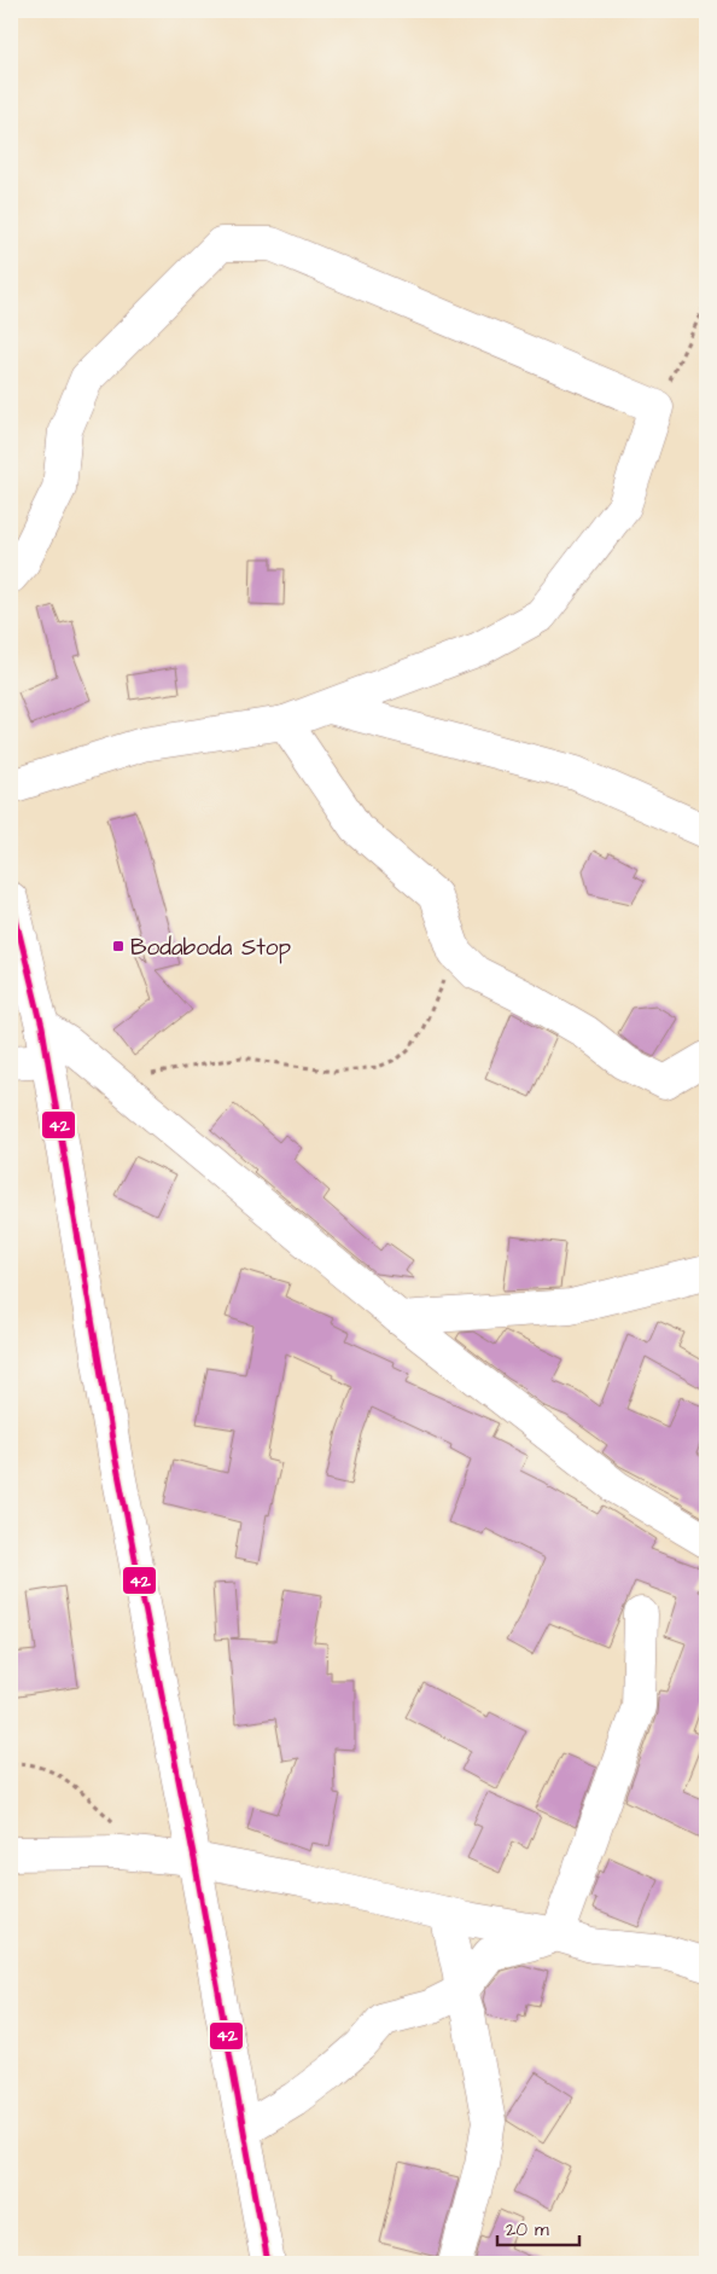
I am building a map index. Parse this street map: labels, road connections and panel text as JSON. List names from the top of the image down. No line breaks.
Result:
{"places":{"transit":["Bodaboda Stop"]},"lines":["transit line 42"],"scale_bar":"20 m"}
